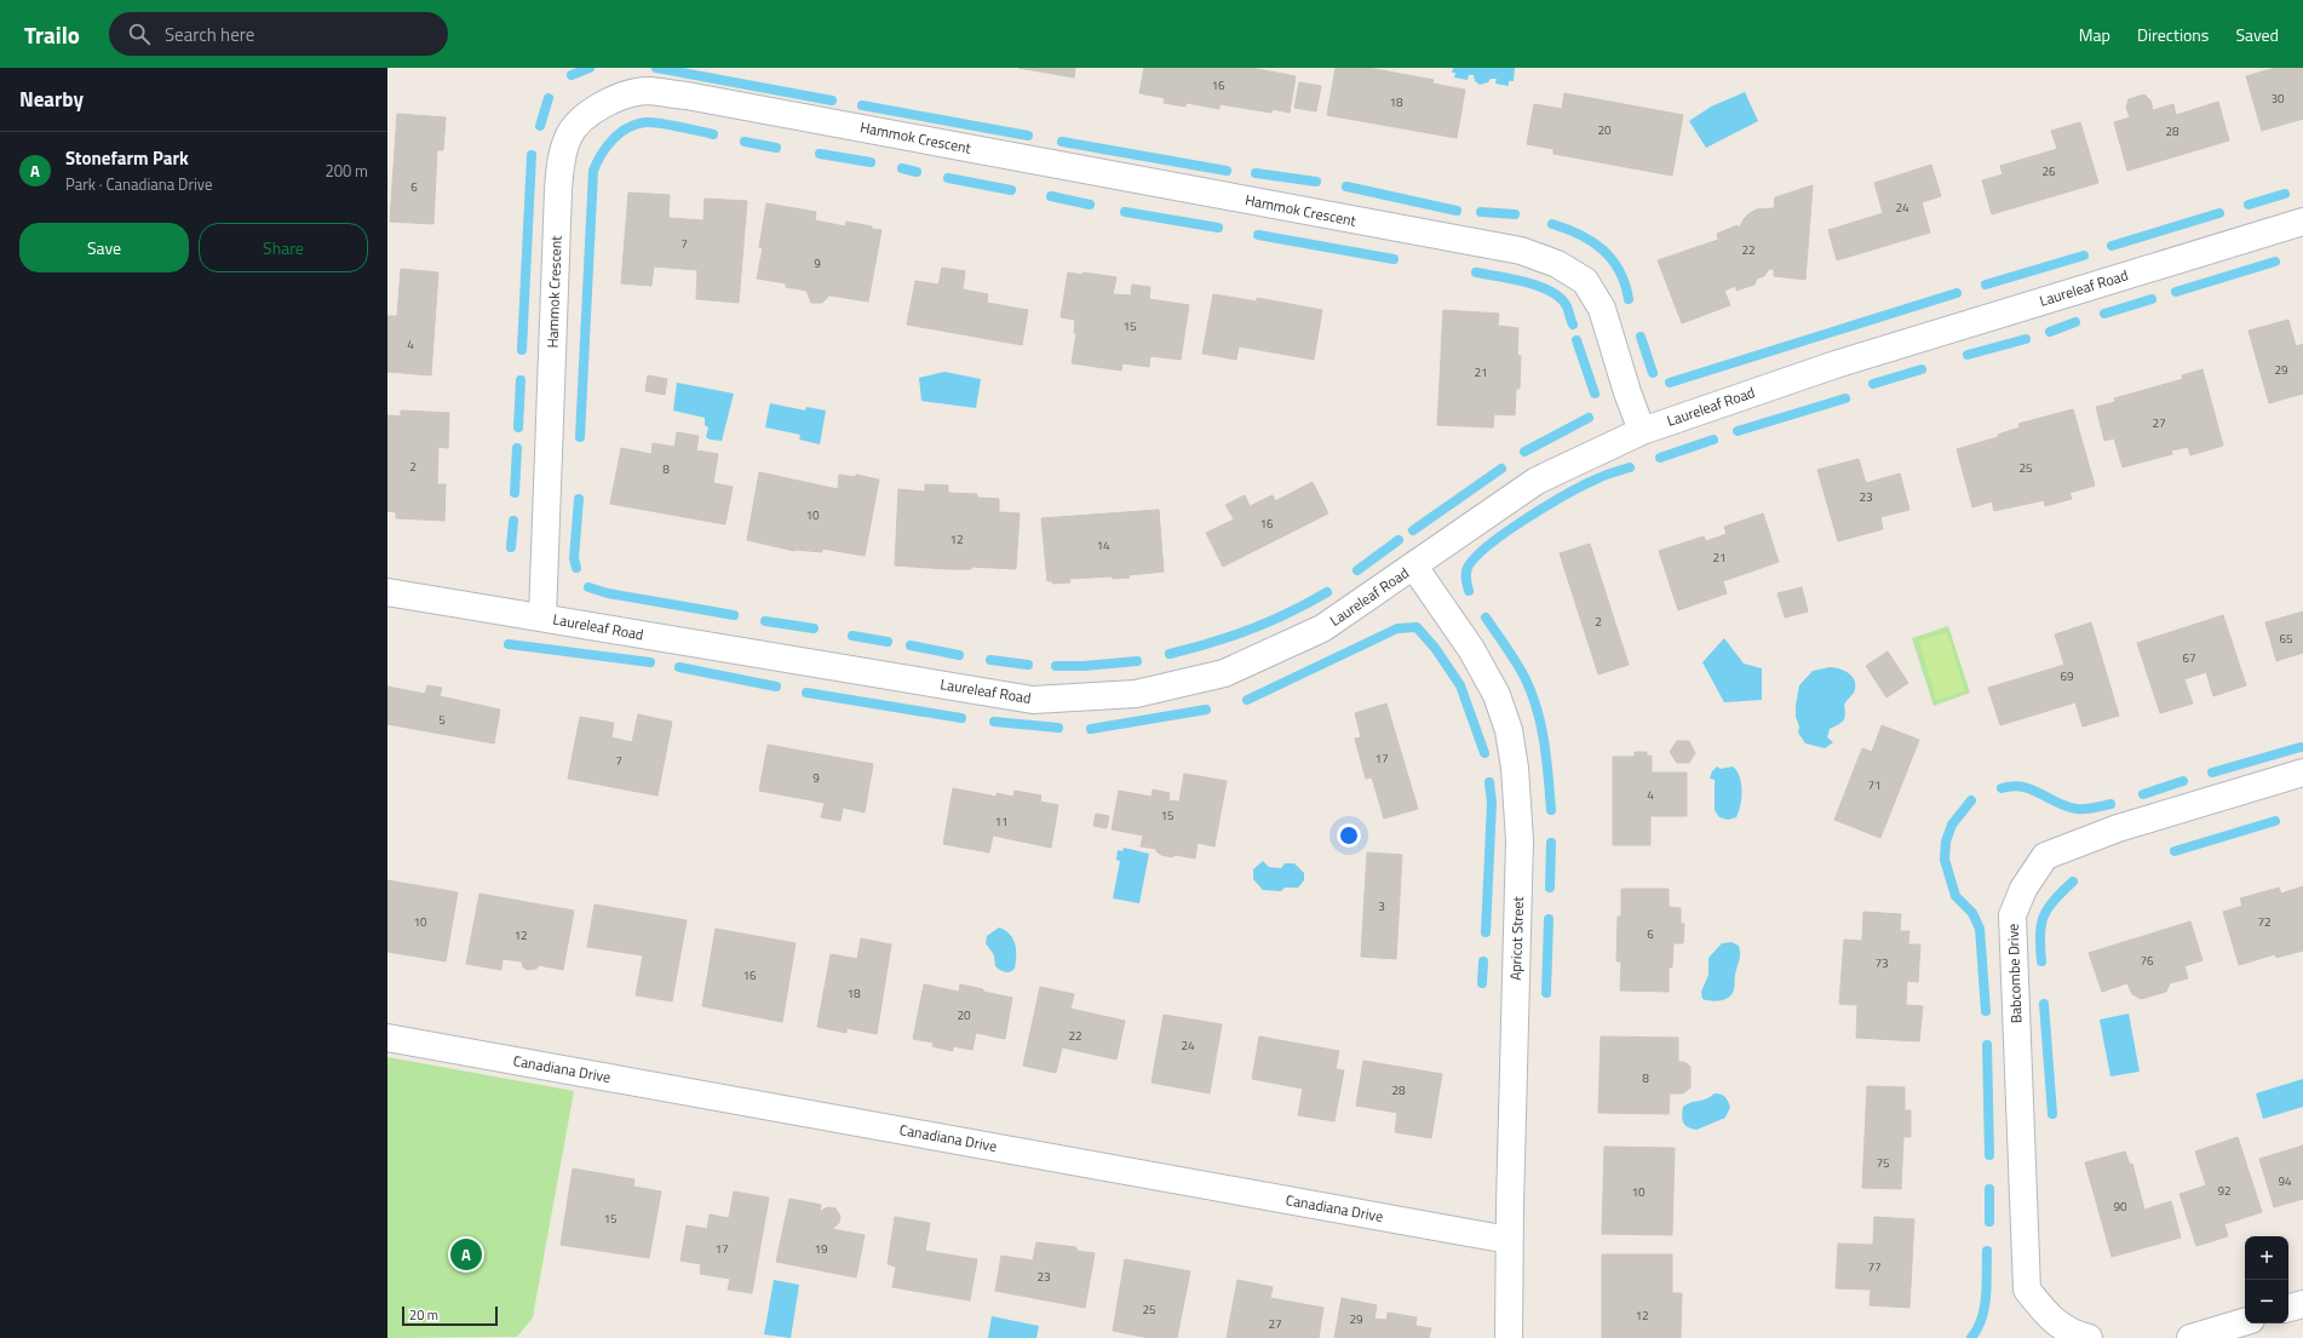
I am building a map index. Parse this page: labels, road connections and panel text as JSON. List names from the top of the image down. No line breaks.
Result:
{"streets":{"street":["Hammok Crescent","Laureleaf Road","Apricot Street","Babcombe Drive","Canadiana Drive"]},"crossings":[["Hammok Crescent","Laureleaf Road"],["Laureleaf Road","Apricot Street"],["Apricot Street","Canadiana Drive"]],"house_numbers":["16","30","18","20","28","26","6","24","7","22","9","15","4","29","21","27","2","25","8","23","10","16","12","14","21","2","65","67","69","5","17","7","9","71","4","15","11","3","10","72","6","12","76","73","16","18","20","22","24","8","28","75","94","92","10","90","15","17","19","77","23","25","12","29","27"],"scale_bar":"20 m","page":{"header":"Trailo","search":"Search here","nav":["Map","Directions","Saved"],"heading":"Nearby","list":[{"mark":"A","name":"Stonefarm Park","note":"Park · Canadiana Drive","value":"200 m"}],"buttons":["Save","Share"],"map_buttons":["+","−"],"pins":"A","scale":"20 m"}}
